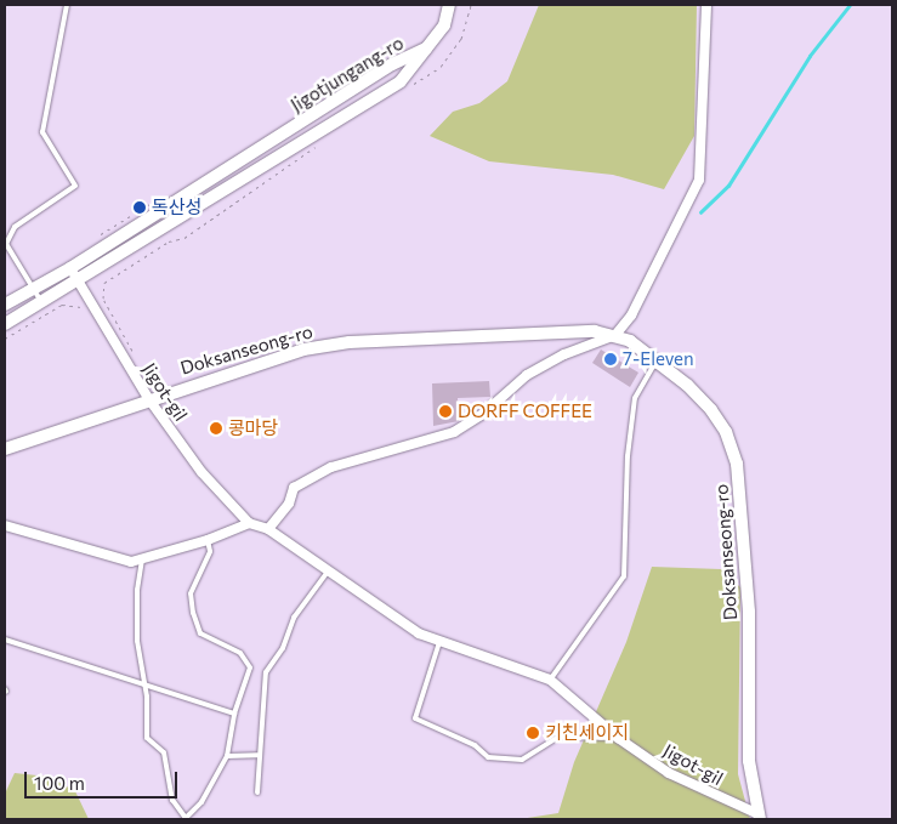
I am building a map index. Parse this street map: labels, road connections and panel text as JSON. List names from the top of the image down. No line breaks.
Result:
{"streets":{"street":["Jigotjungang-ro","Doksanseong-ro","Jigot-gil"]},"crossings":[["Jigotjungang-ro","Jigot-gil"],["Doksanseong-ro","Jigot-gil"]],"places":["독산성","7-Eleven","DORFF COFFEE","콩마당","키친세이지"],"scale_bar":"100 m"}
